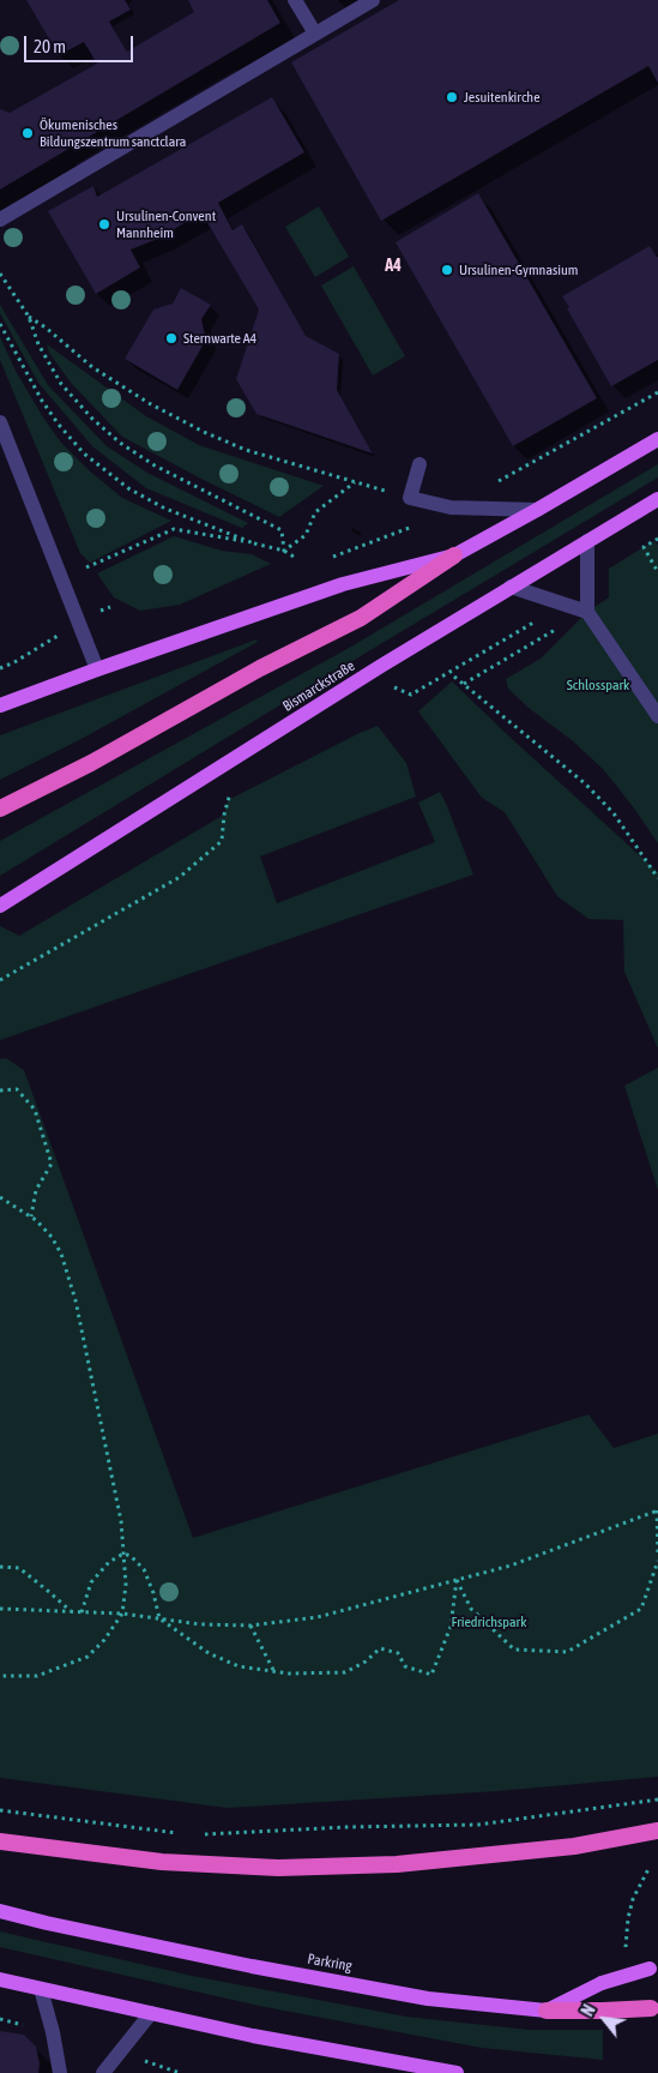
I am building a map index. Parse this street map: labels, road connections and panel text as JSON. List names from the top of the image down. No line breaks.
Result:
{"streets":{"highway":["Parkring"],"main road":["Bismarckstraße"]},"districts":["A4"],"parks":["Schlosspark","Friedrichspark"],"places":["Jesuitenkirche","Ökumenisches Bildungszentrum sanctclara","Ursulinen-Convent Mannheim","Ursulinen-Gymnasium","Sternwarte A4"],"scale_bar":"20 m","north":"top left"}
